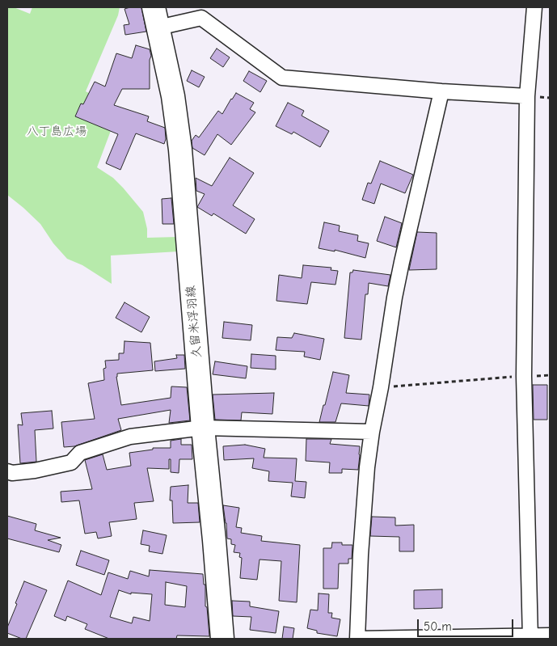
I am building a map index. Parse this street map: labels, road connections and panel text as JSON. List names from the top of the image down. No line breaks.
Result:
{"streets":{"main road":["久留米浮羽線"]},"parks":["八丁島広場"],"scale_bar":"50 m"}
